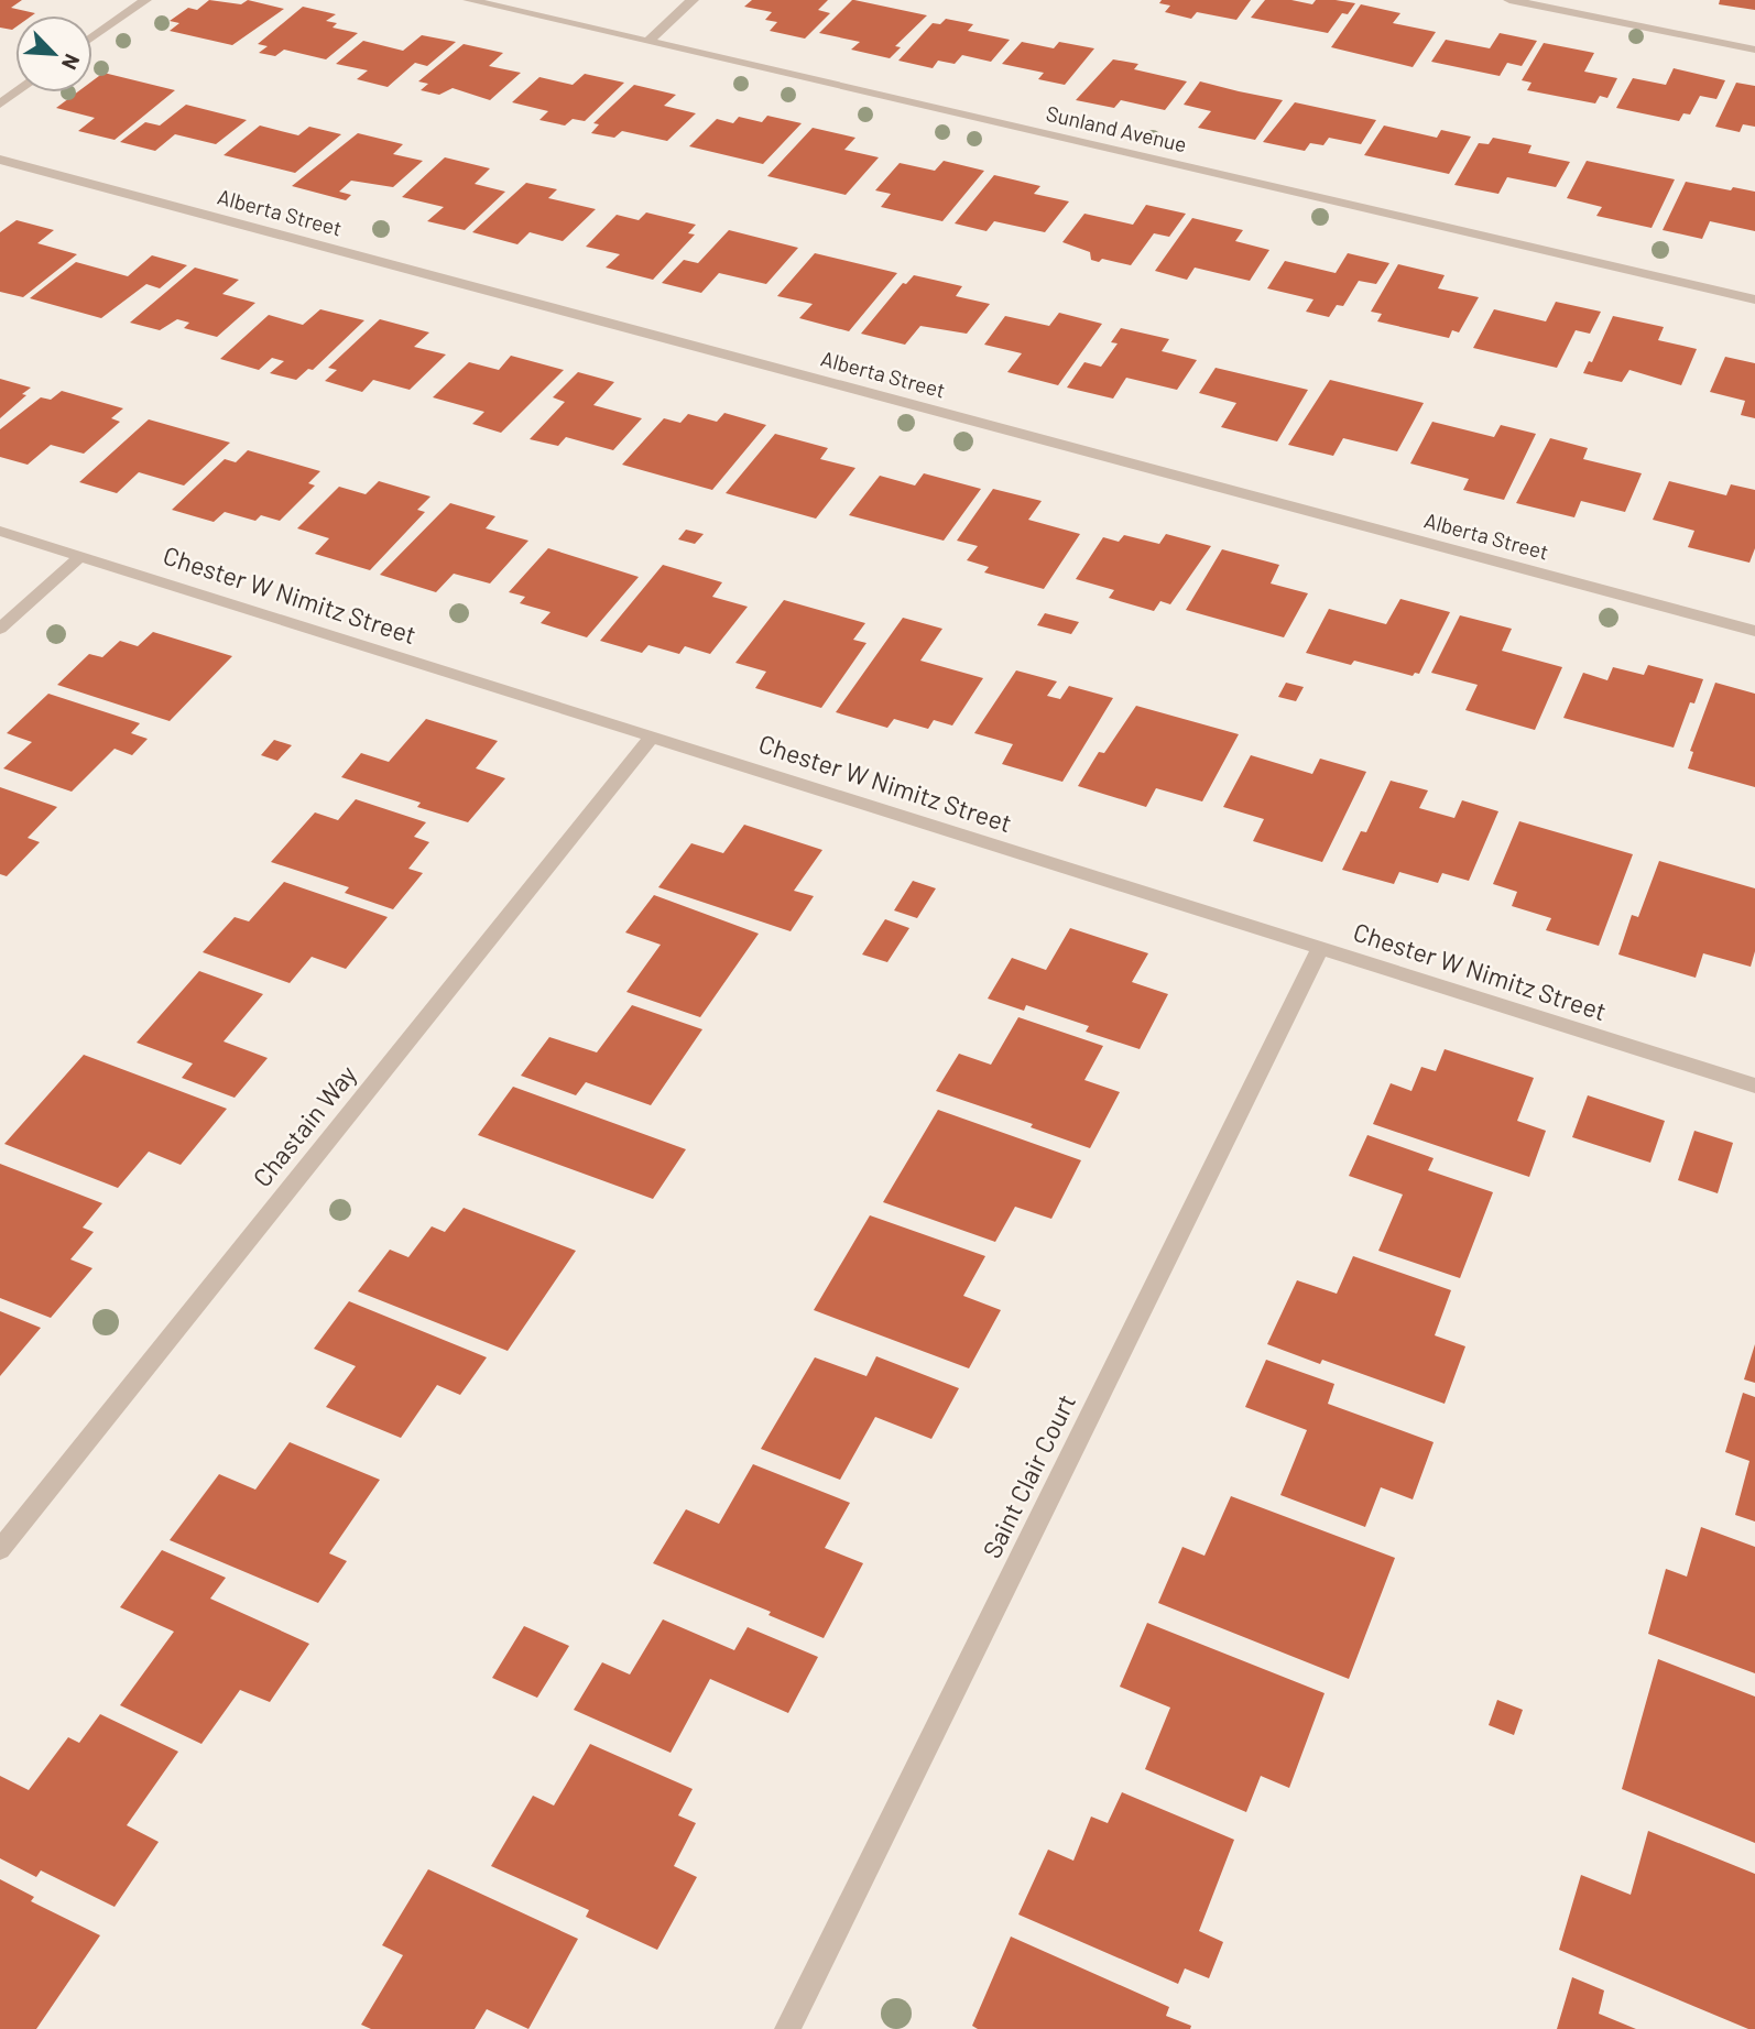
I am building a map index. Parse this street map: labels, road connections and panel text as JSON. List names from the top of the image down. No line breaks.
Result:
{"streets":{"street":["Sunland Avenue","Alberta Street","Chester W Nimitz Street","Chastain Way","Saint Clair Court"]},"crossings":[["Chester W Nimitz Street","Chastain Way"],["Chester W Nimitz Street","Saint Clair Court"]],"north":"bottom right"}
